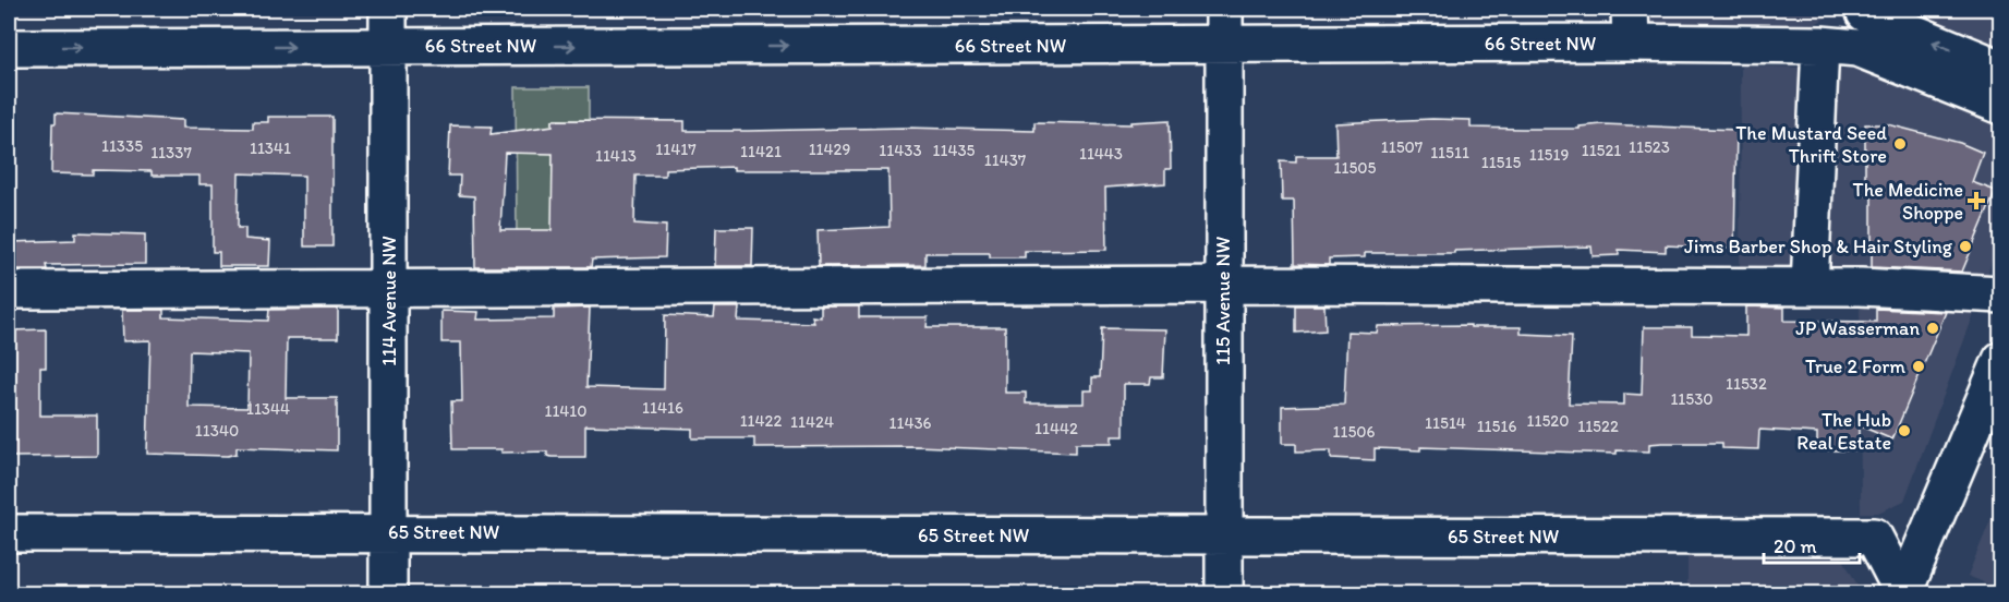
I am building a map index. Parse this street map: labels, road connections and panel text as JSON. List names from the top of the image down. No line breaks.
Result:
{"streets":{"street":["66 Street NW","114 Avenue NW","115 Avenue NW","65 Street NW"]},"crossings":[["66 Street NW","114 Avenue NW"],["66 Street NW","115 Avenue NW"],["114 Avenue NW","65 Street NW"],["115 Avenue NW","65 Street NW"]],"places":{"other":["The Mustard Seed Thrift Store","Jims Barber Shop & Hair Styling","JP Wasserman","True 2 Form","The Hub Real Estate"],"health":["The Medicine Shoppe"]},"house_numbers":["11335","11507","11523","11341","11417","11429","11433","11435","11521","11421","11337","11511","11443","11519","11413","11437","11515","11505","11532","11530","11416","11344","11410","11422","11520","11424","11436","11514","11516","11522","11442","11340","11506"],"scale_bar":"20 m"}
